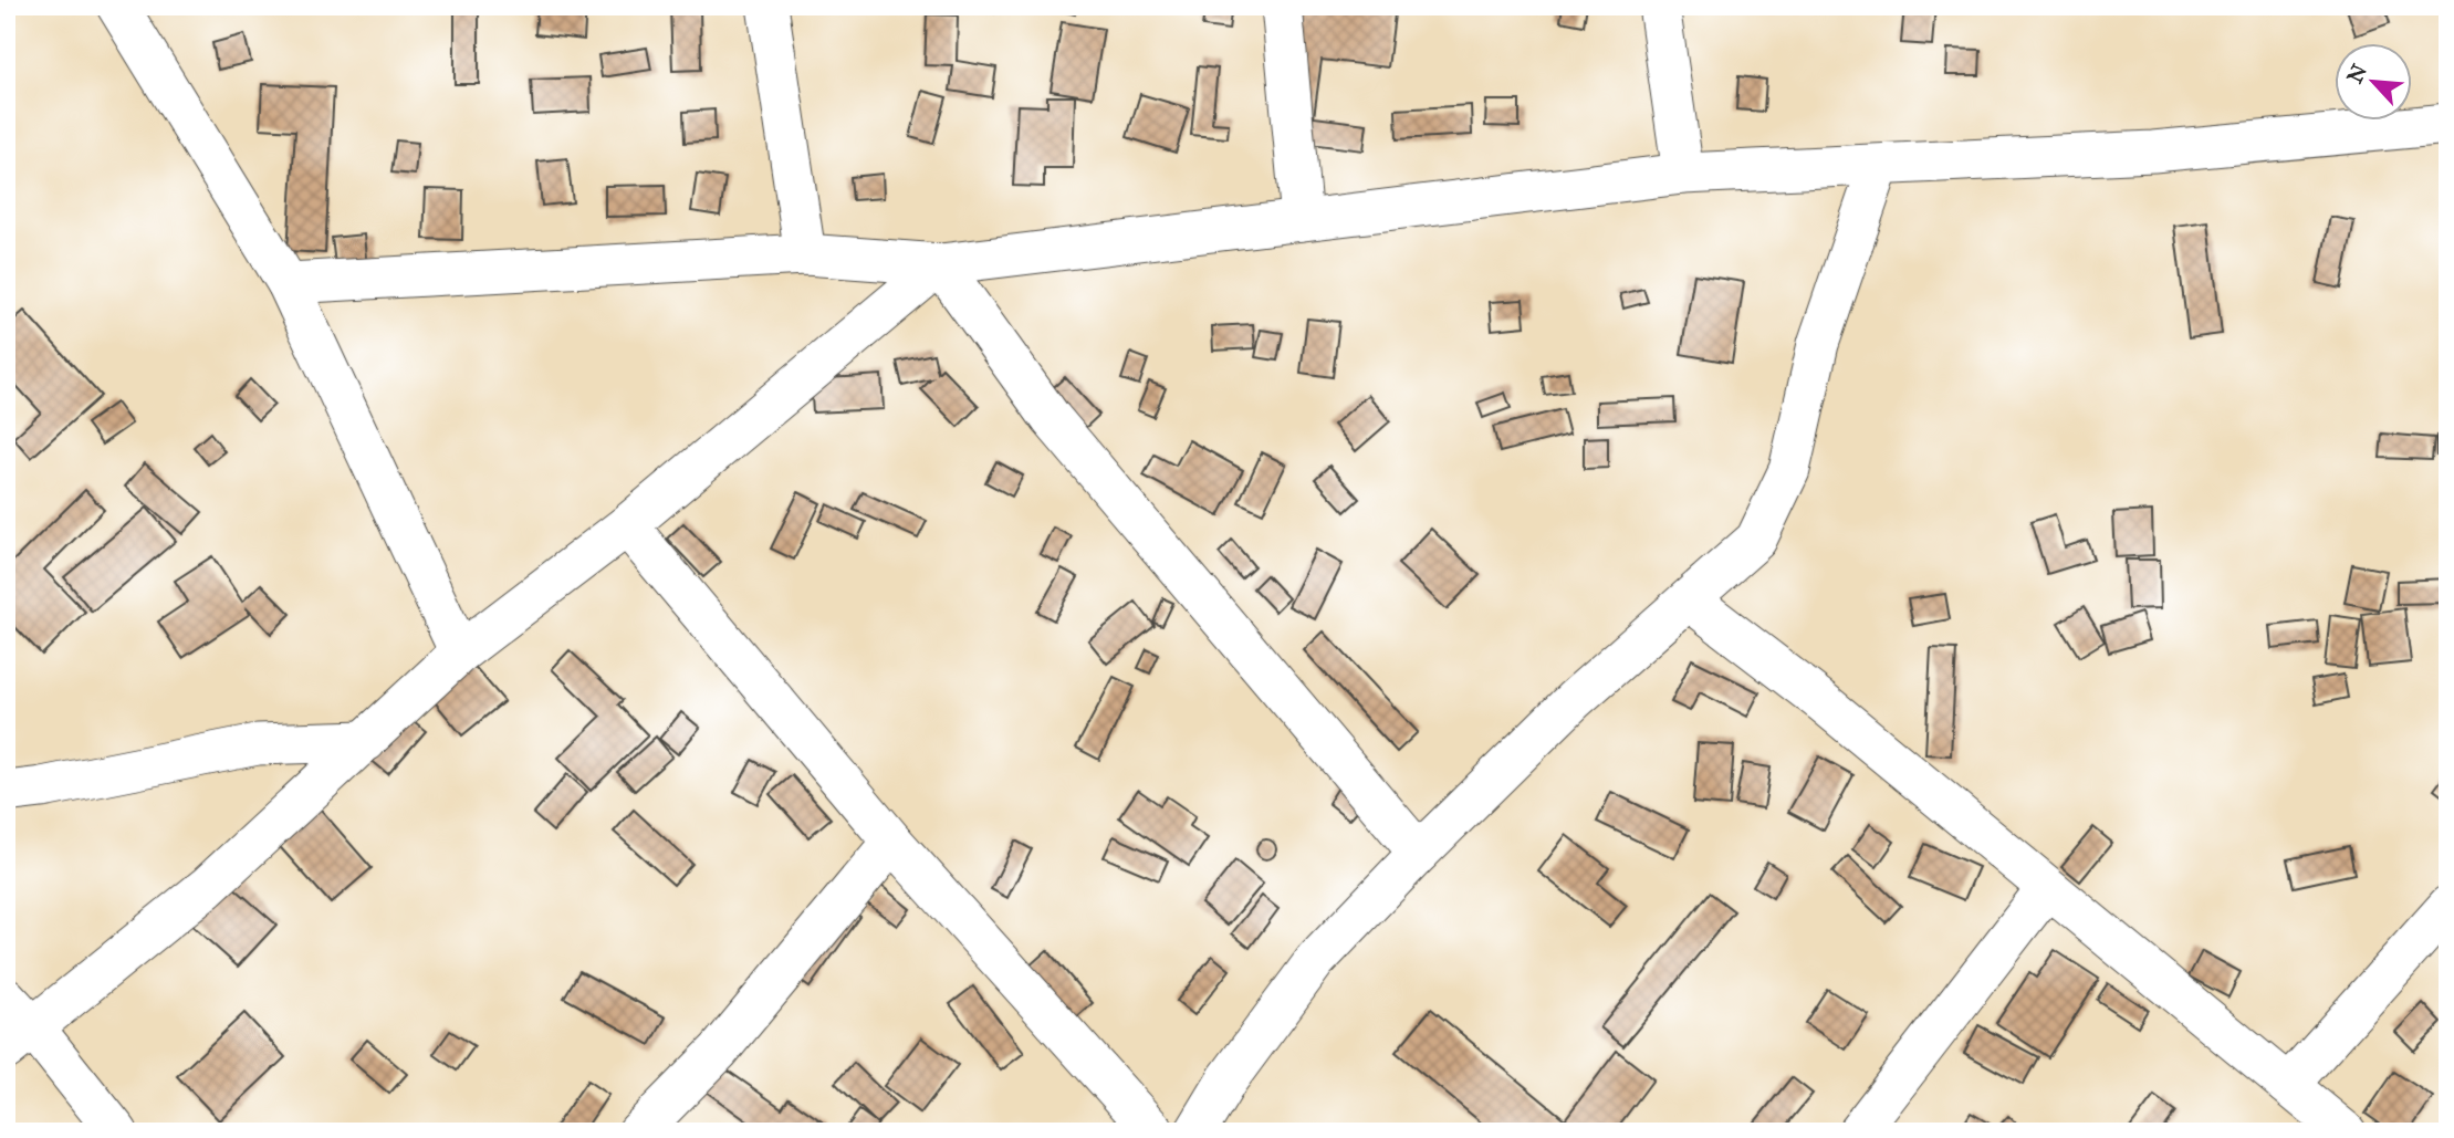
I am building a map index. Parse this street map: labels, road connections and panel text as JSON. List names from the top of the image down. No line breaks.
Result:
{"north":"top left"}
